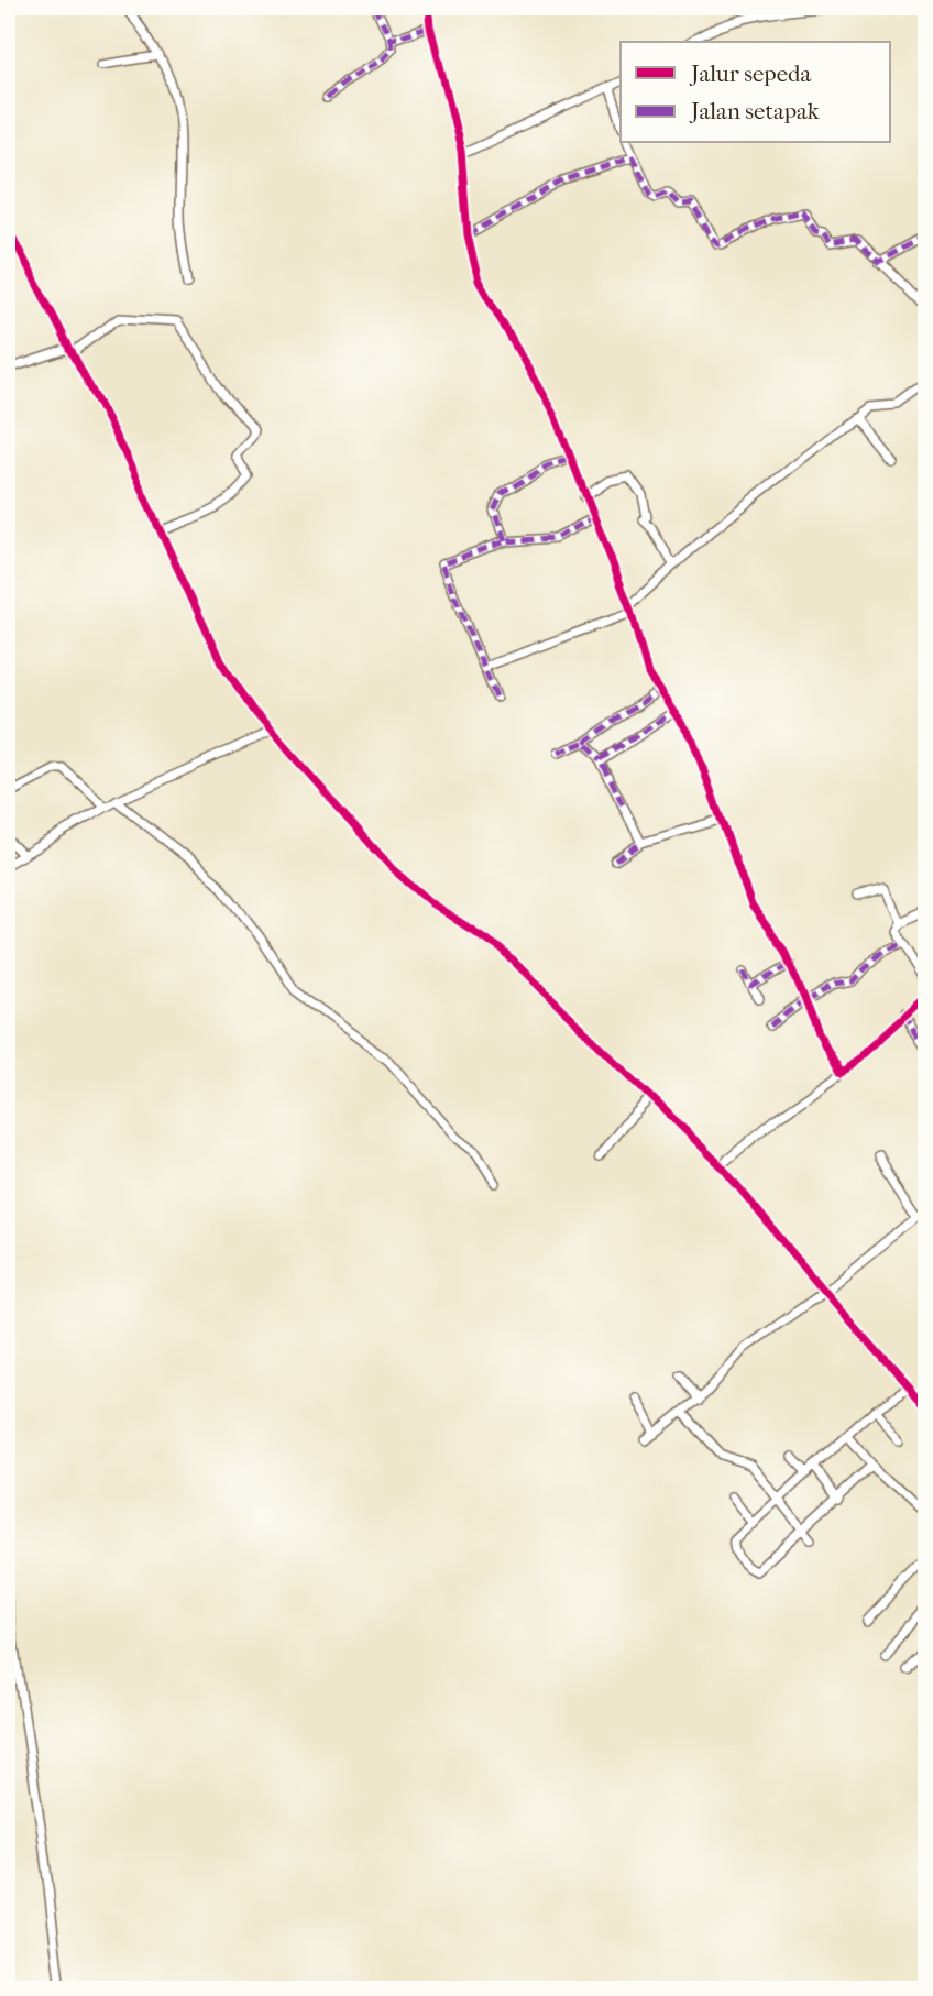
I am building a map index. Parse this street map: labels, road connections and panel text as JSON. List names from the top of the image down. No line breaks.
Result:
{"legend":["Jalur sepeda","Jalan setapak"]}
